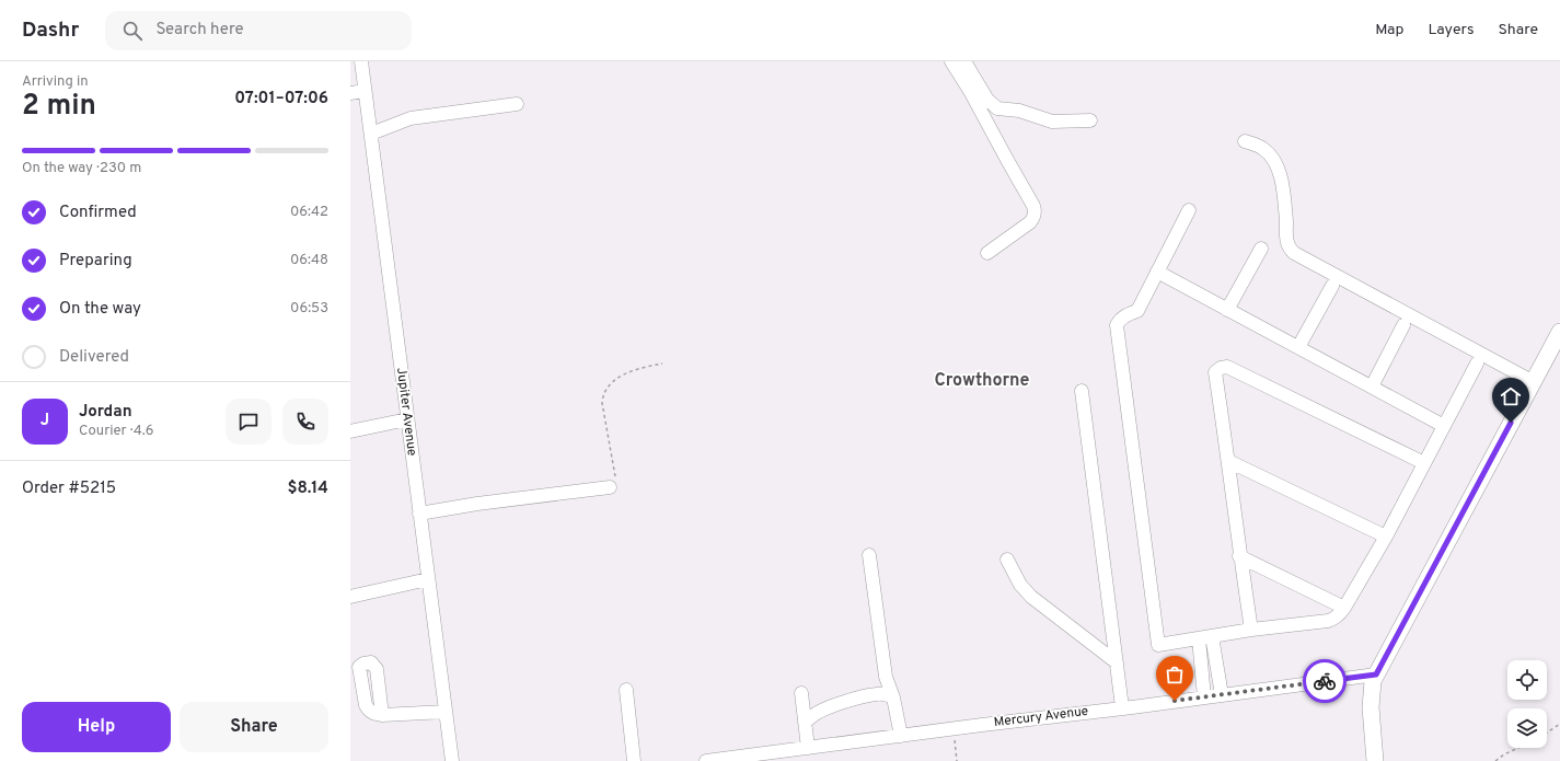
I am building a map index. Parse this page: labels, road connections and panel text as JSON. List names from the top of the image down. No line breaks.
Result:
{"streets":{"street":["Jupiter Avenue","Mercury Avenue"]},"districts":["Crowthorne"],"page":{"header":"Dashr","search":"Search here","nav":["Map","Layers","Share"],"heading":["2 min","Arriving in","07:01–07:06"],"panel":["Jordan","Courier · 4.6","Order #5215","$8.14"],"bar":"On the way · 230 m","list":[["Confirmed","06:42"],["Preparing","06:48"],["On the way","06:53"],"Delivered"],"round":"J","buttons":["Help","Share"]}}
